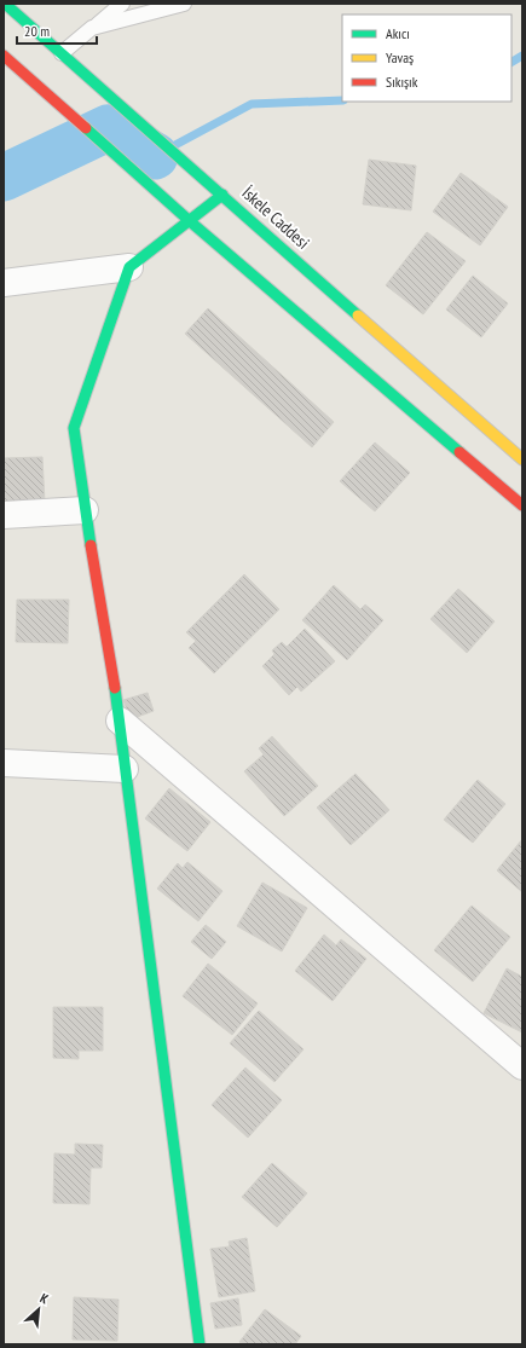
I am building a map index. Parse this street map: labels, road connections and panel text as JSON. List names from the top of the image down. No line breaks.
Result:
{"streets":{"main road":["İskele Caddesi"]},"legend":["Akıcı","Yavaş","Sıkışık"],"scale_bar":"20 m","north":"top right"}
